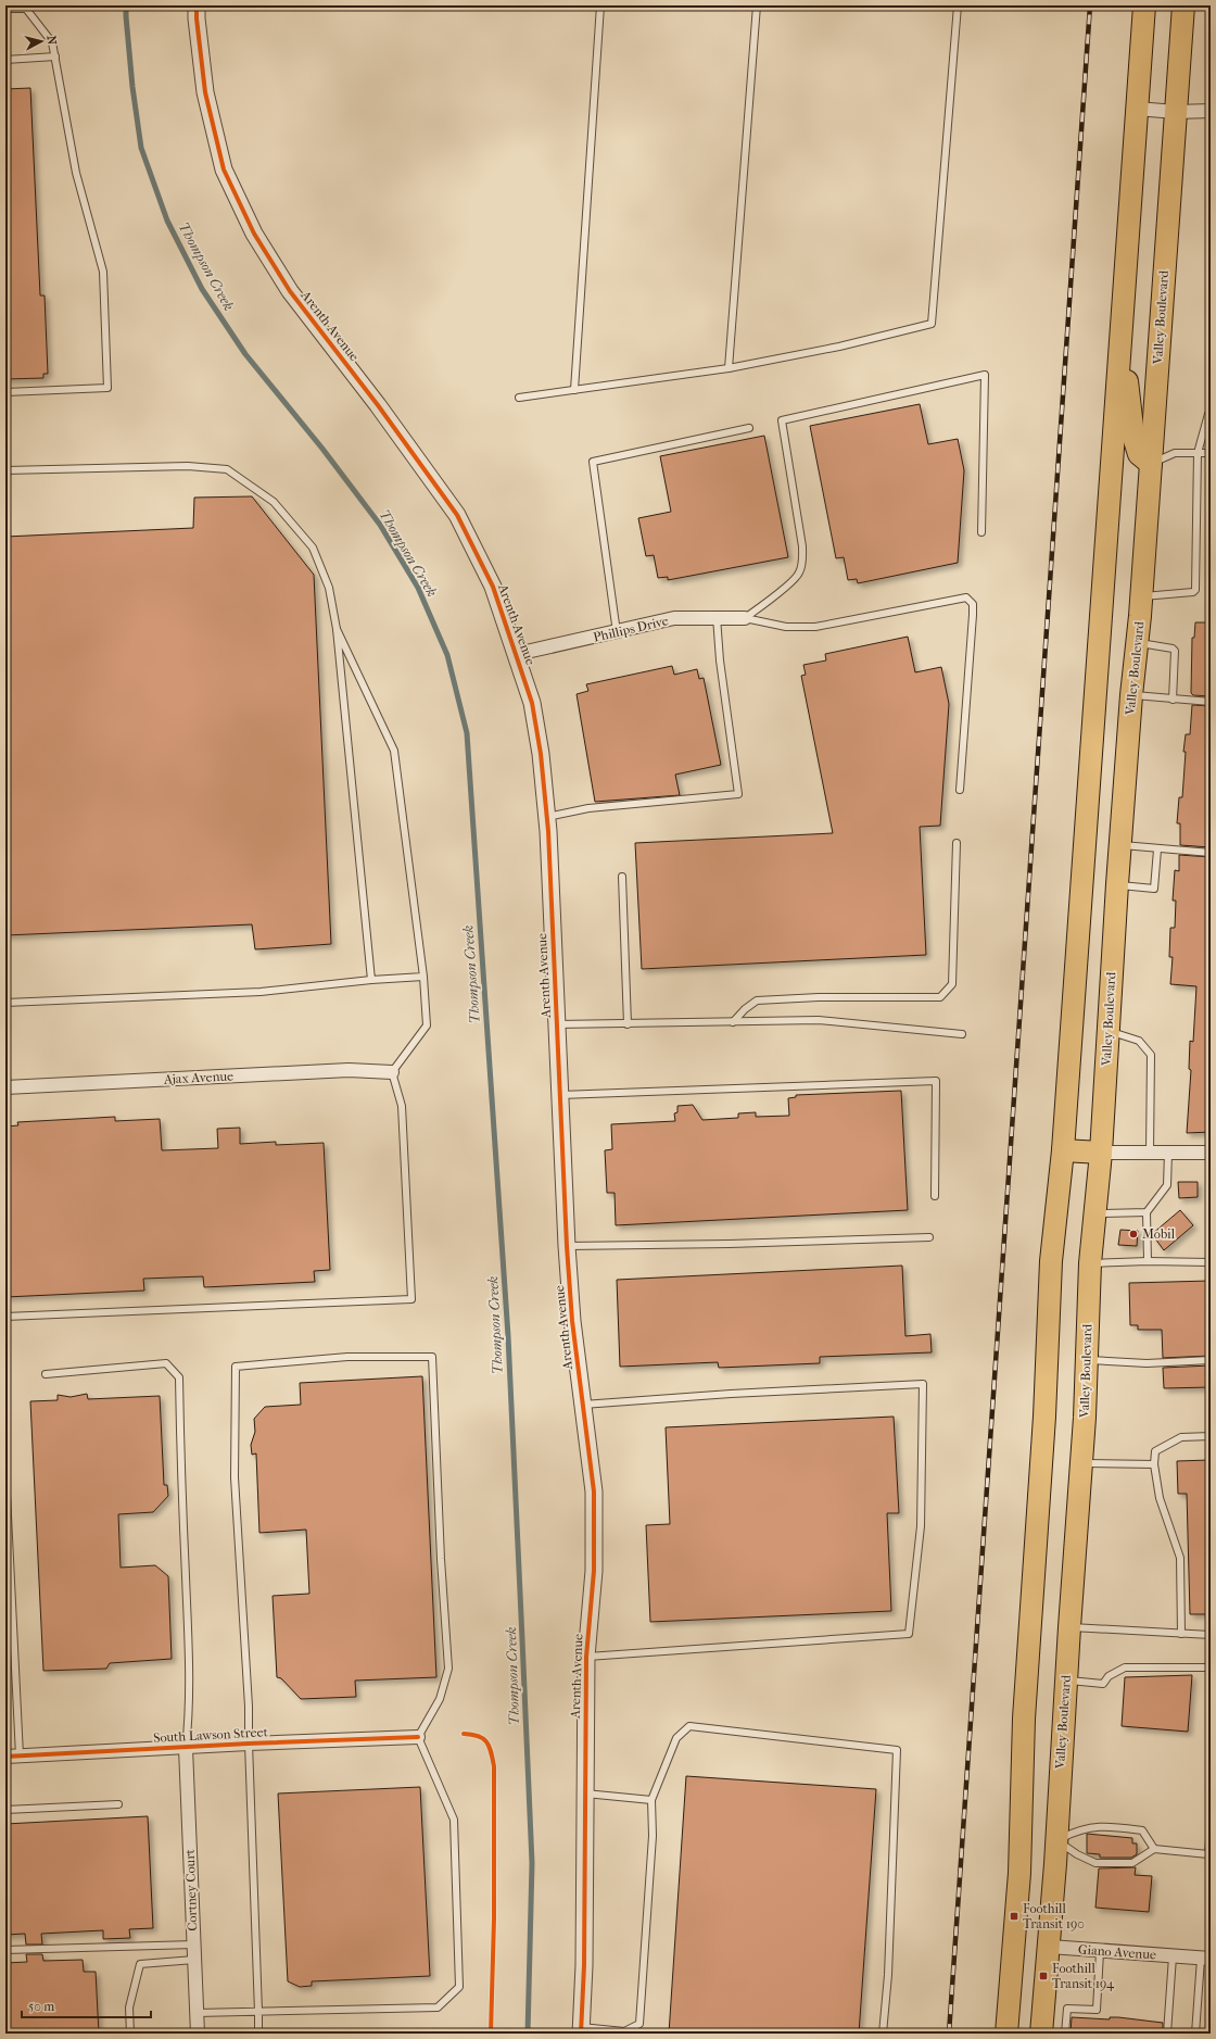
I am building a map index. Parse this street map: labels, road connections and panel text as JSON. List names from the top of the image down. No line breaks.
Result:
{"streets":{"main road":["Valley Boulevard"],"street":["Arenth Avenue","Phillips Drive","Ajax Avenue","South Lawson Street","Cortney Court","Giano Avenue"]},"crossings":[["Valley Boulevard","Giano Avenue"],["Arenth Avenue","Phillips Drive"],["South Lawson Street","Cortney Court"]],"water":["Thompson Creek"],"places":{"other":["Mobil"],"transit":["Foothill Transit 190","Foothill Transit 194"]},"scale_bar":"50 m","north":"right"}
